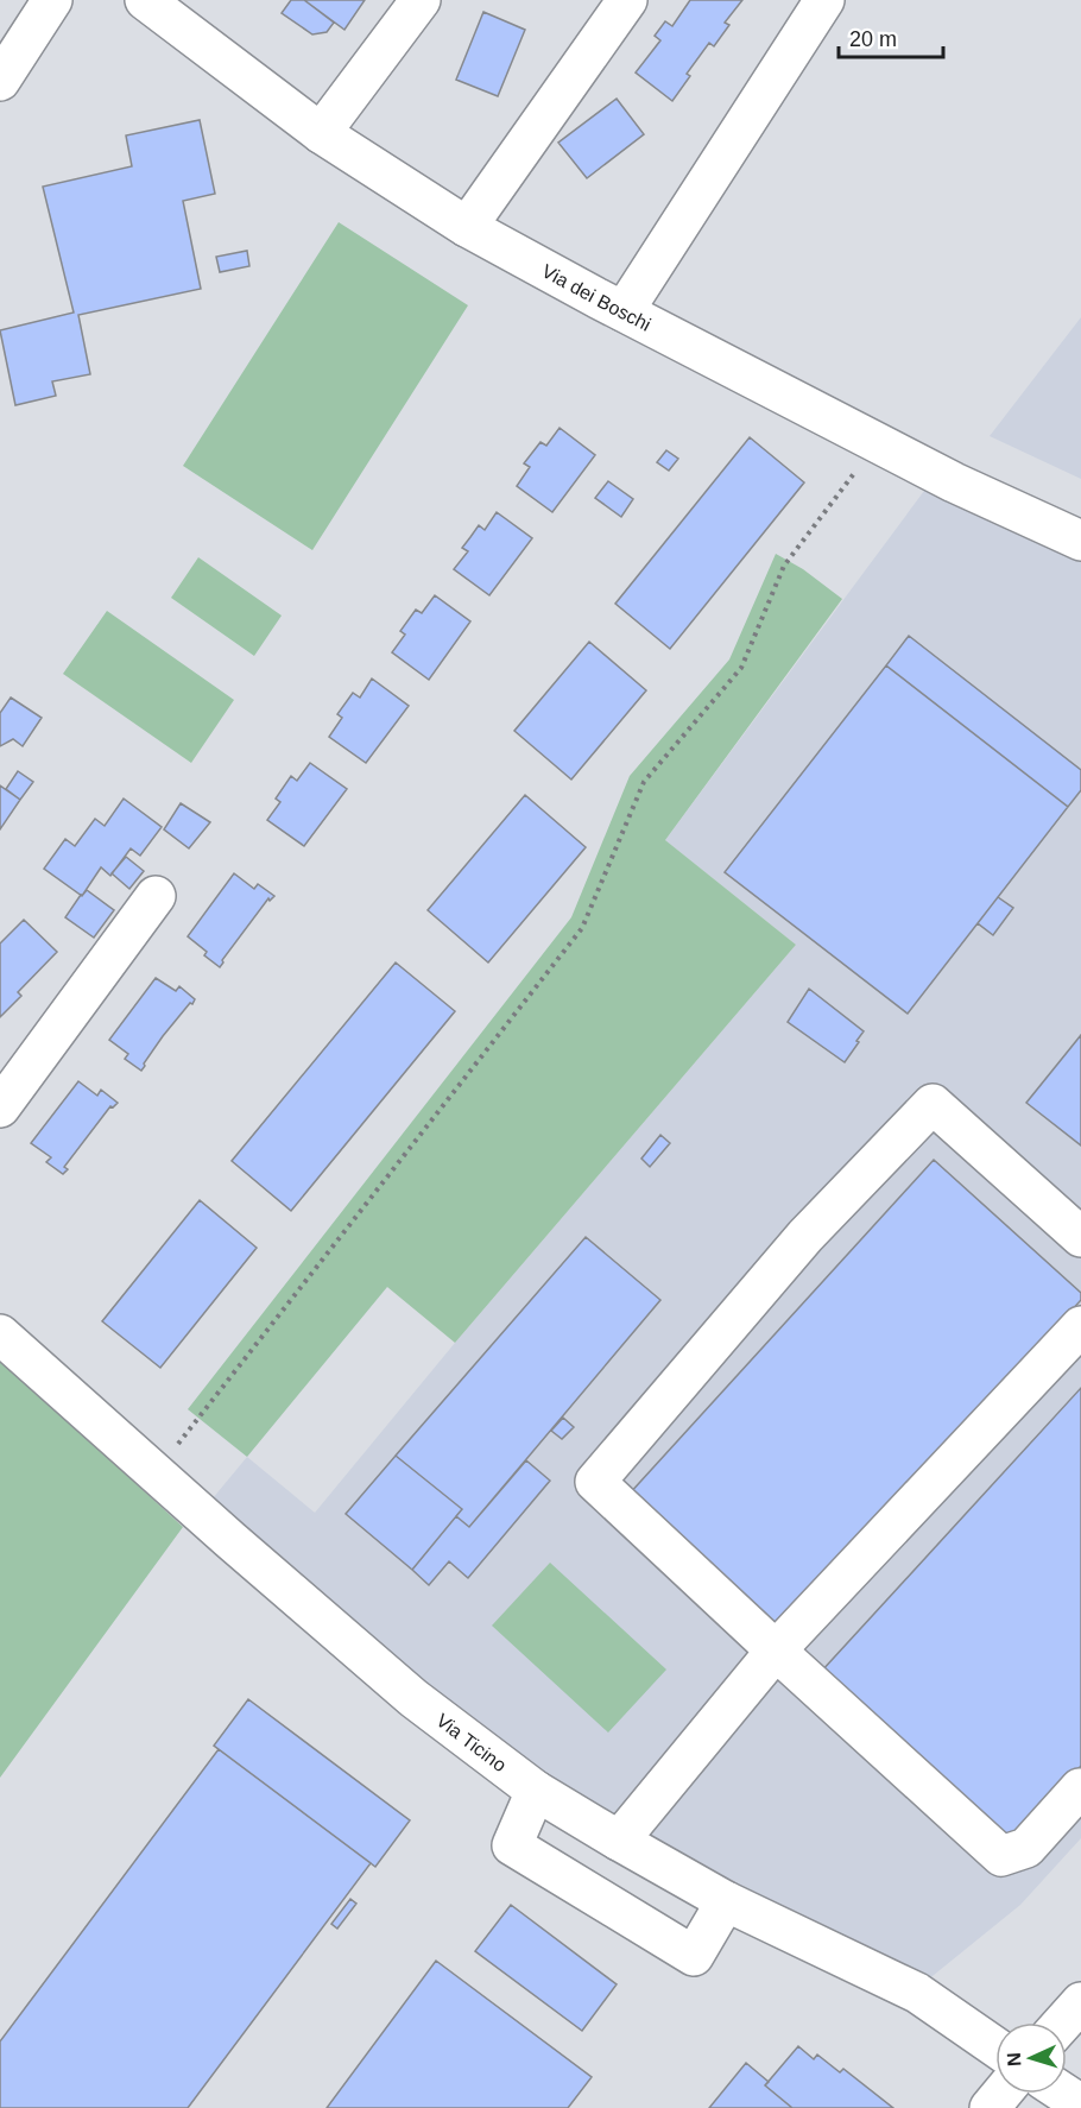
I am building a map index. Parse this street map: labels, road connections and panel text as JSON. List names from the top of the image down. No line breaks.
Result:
{"streets":{"street":["Via dei Boschi","Via Ticino"]},"scale_bar":"20 m","north":"left"}
